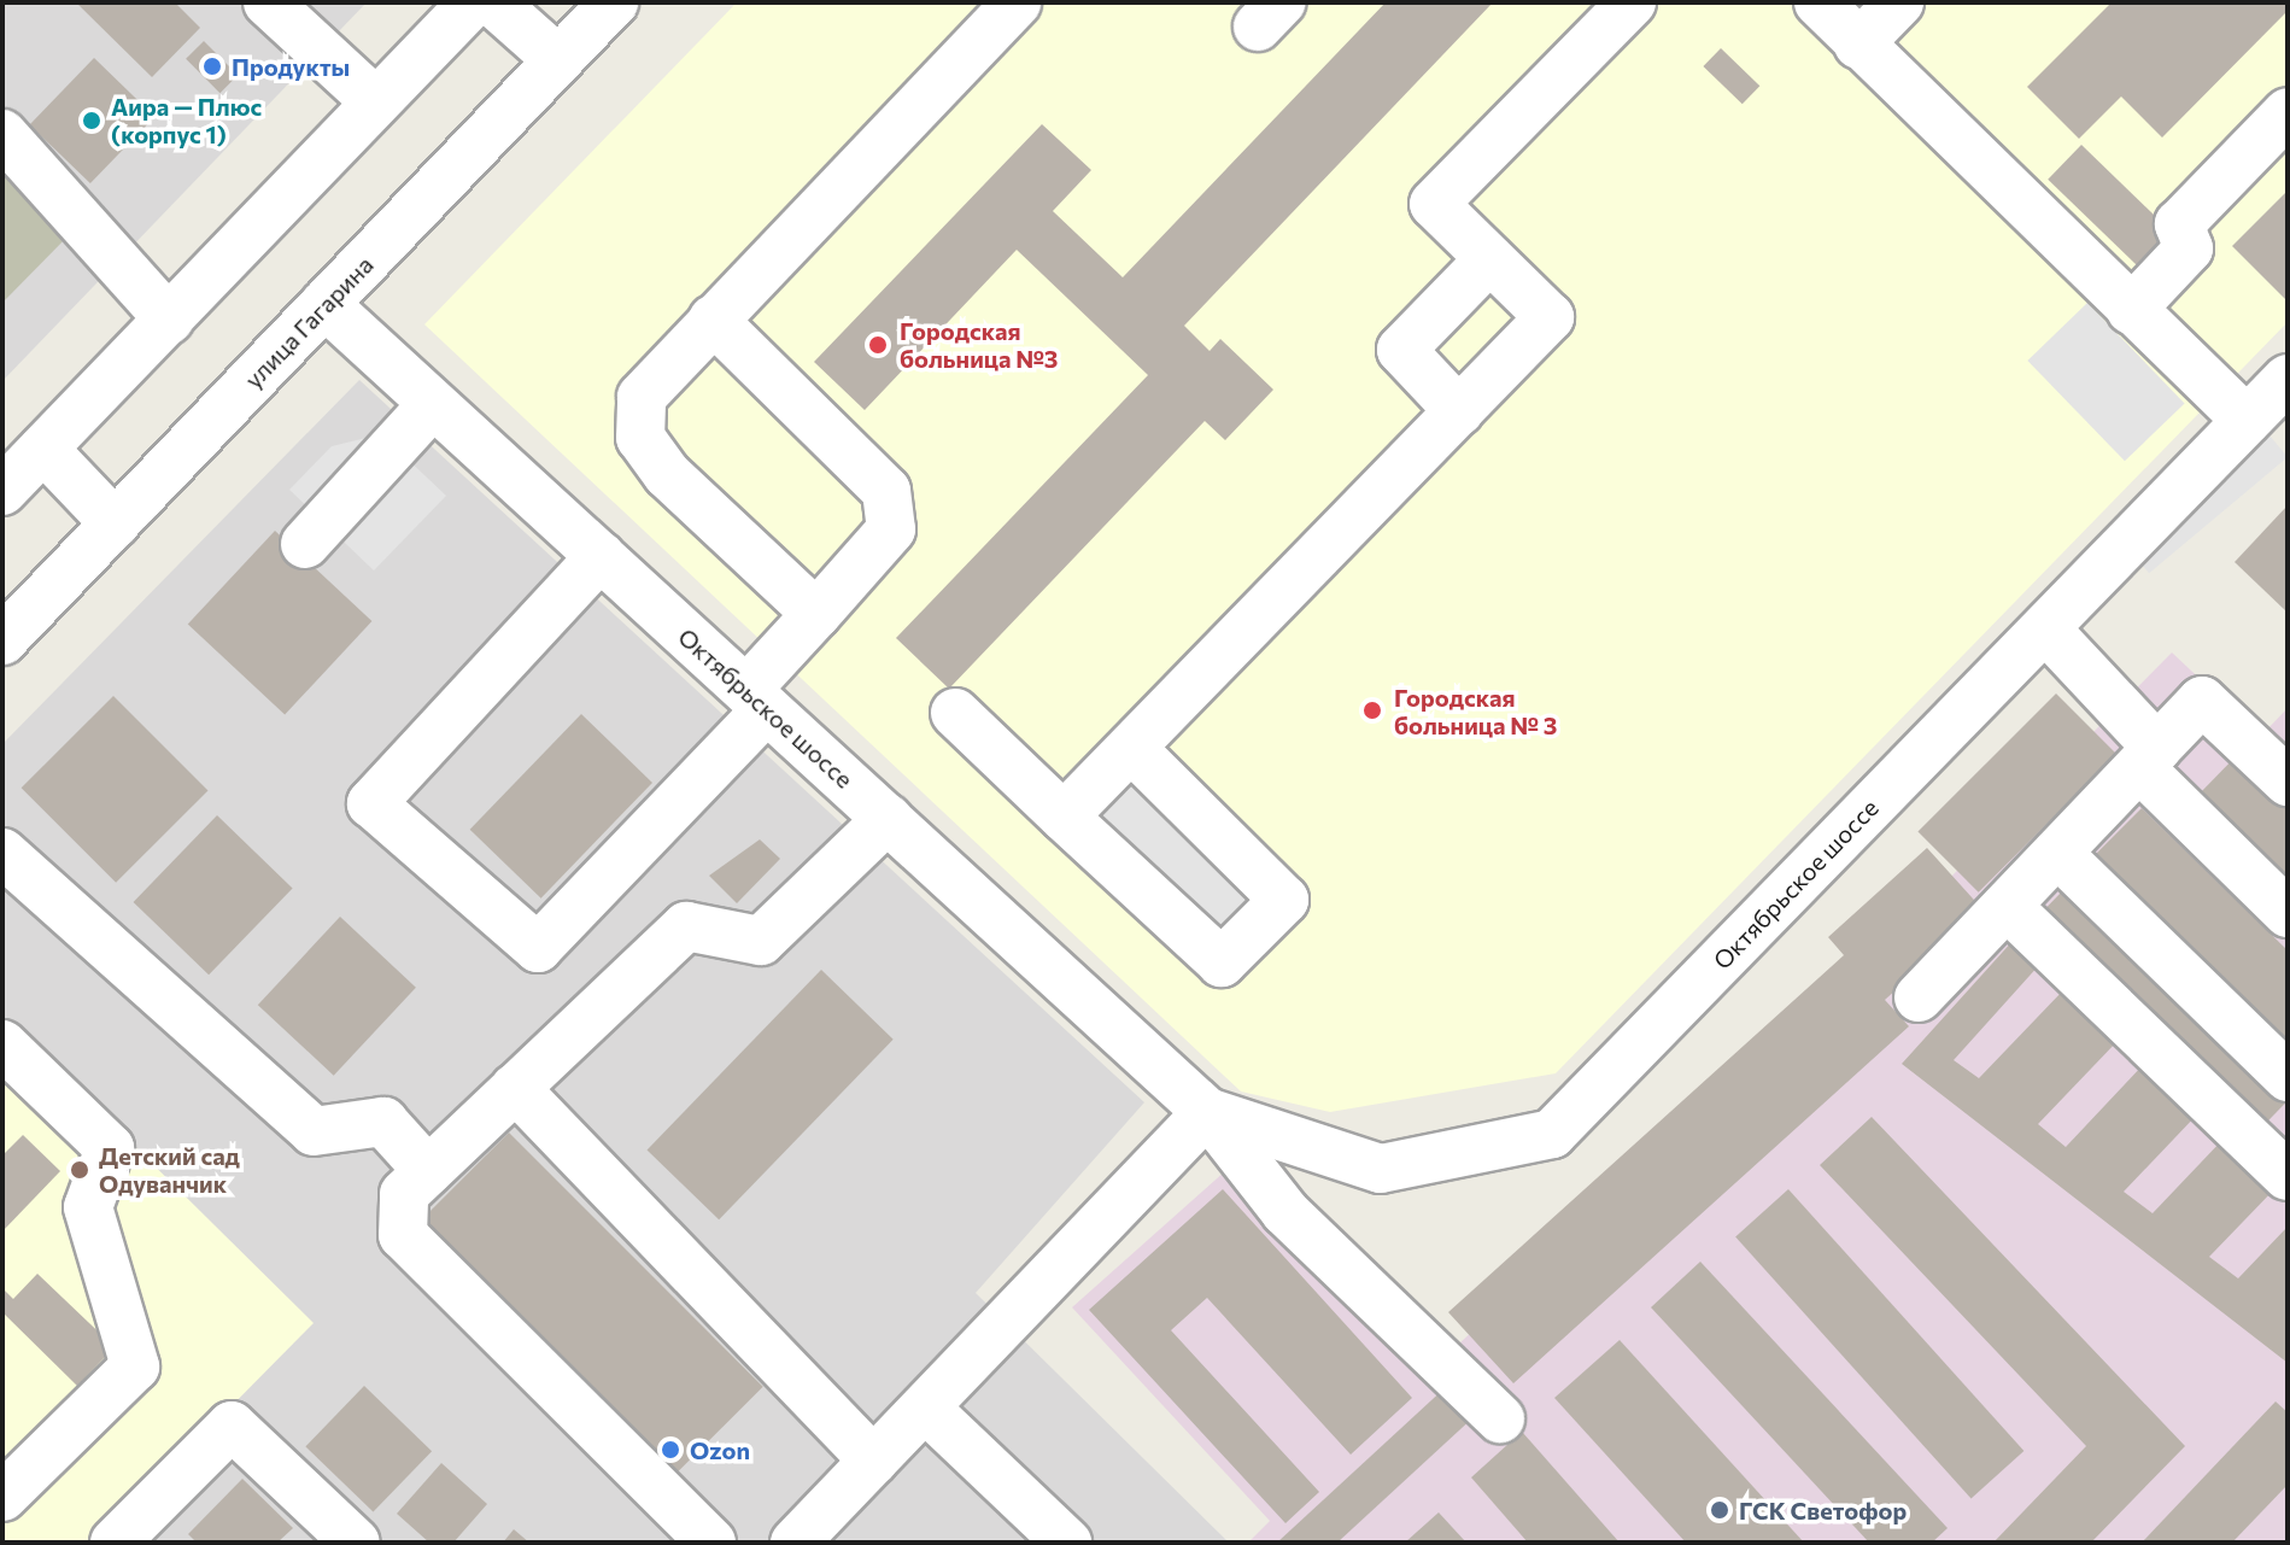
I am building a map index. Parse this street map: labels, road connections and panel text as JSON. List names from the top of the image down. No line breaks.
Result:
{"streets":{"street":["улица Гагарина","Октябрьское шоссе"]},"crossings":[["улица Гагарина","Октябрьское шоссе"]],"places":["Продукты","Аира — Плюс (корпус 1)","Городская больница №3","Городская больница № 3","Детский сад Одуванчик","Ozon","ГСК Светофор"]}
